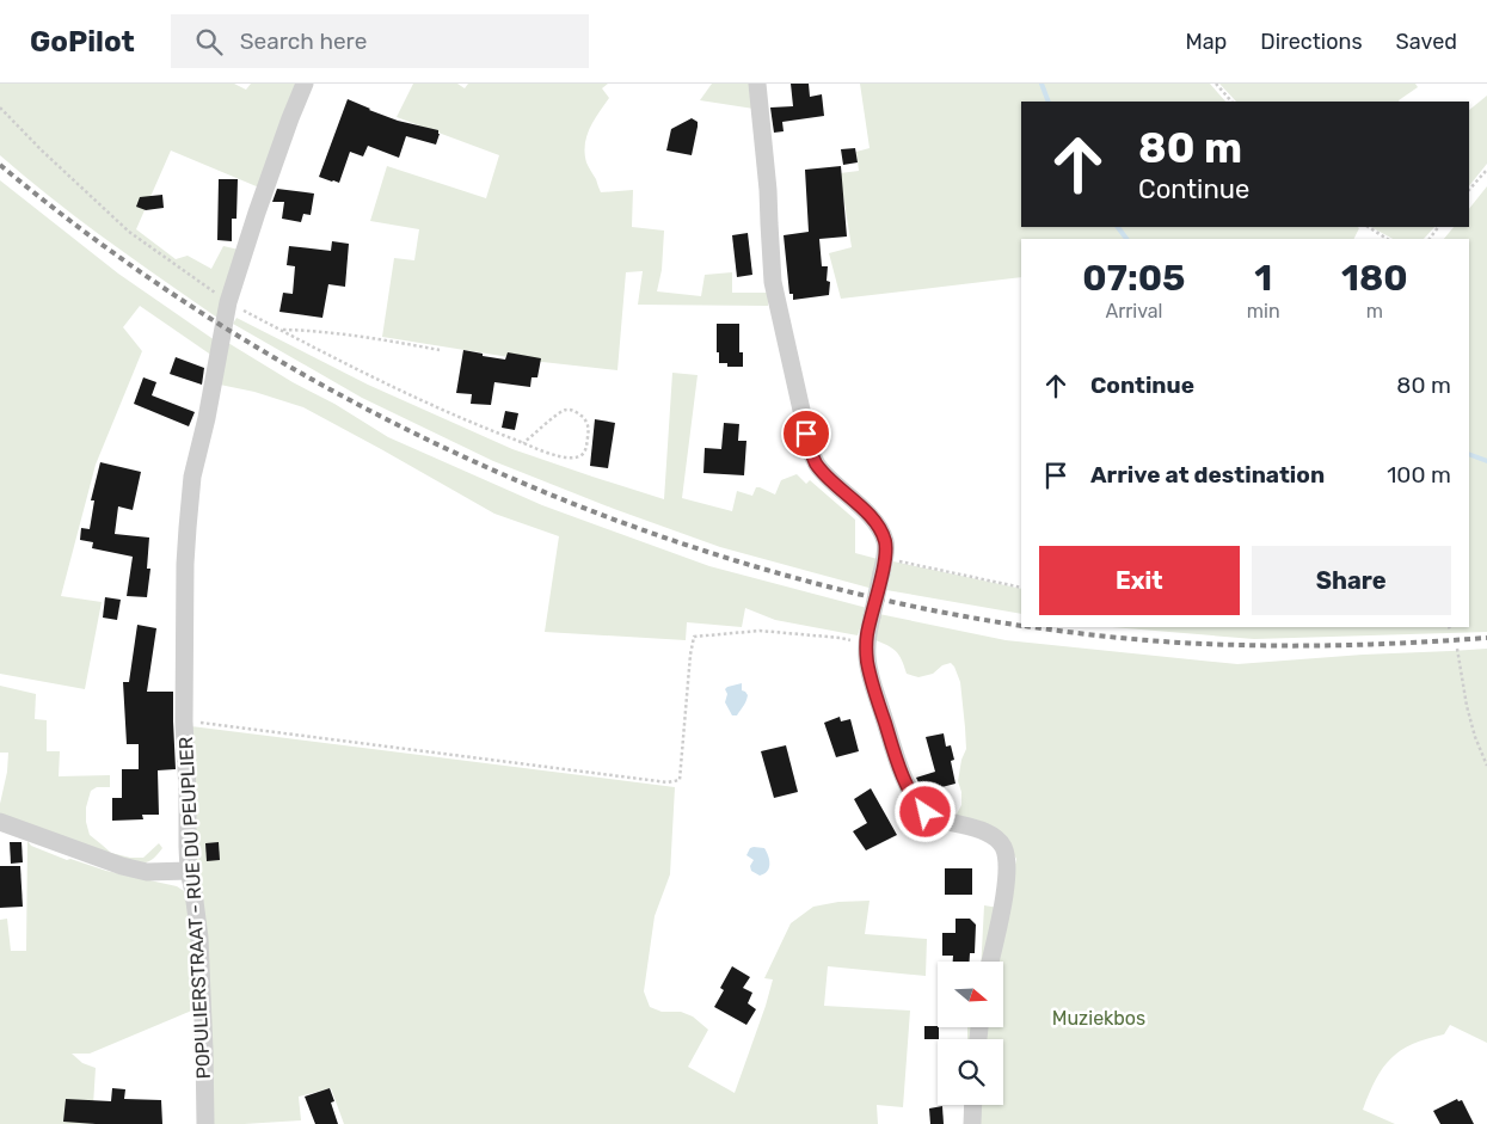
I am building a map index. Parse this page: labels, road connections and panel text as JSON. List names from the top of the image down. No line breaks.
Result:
{"streets":{"street":["POPULIERSTRAAT - RUE DU PEUPLIER"]},"parks":["Muziekbos"],"north":"right","page":{"header":"GoPilot","search":"Search here","nav":["Map","Directions","Saved"],"turn":["80 m","Continue"],"eta":["07:05","Arrival","1","min","180","m"],"list":[{"name":"Continue","value":"80 m"},{"name":"Arrive at destination","value":"100 m"}],"buttons":["Exit","Share"]}}
